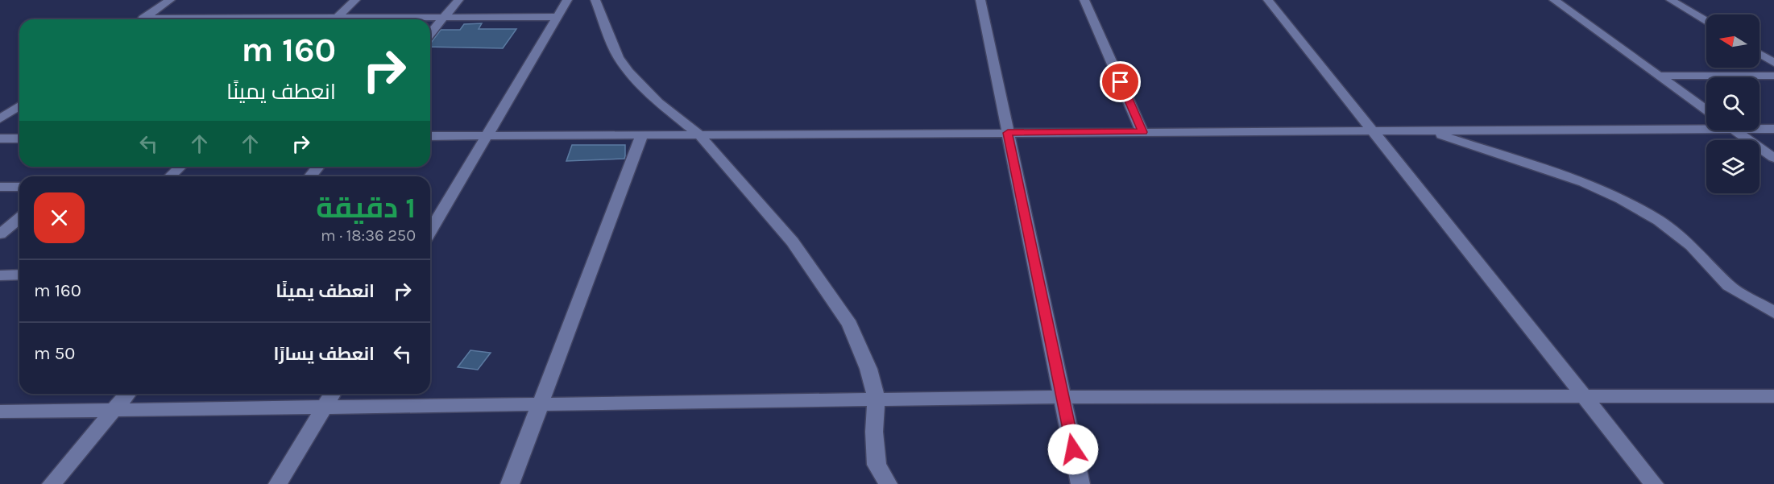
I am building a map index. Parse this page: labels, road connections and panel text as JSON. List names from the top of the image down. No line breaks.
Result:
{"north":"left","page":{"turn":["160 m","انعطف يمينًا"],"heading":["1 دقيقة","250 m · 18:36"],"list":[{"name":"انعطف يمينًا","value":"160 m"},{"name":"انعطف يسارًا","value":"50 m"}]}}
